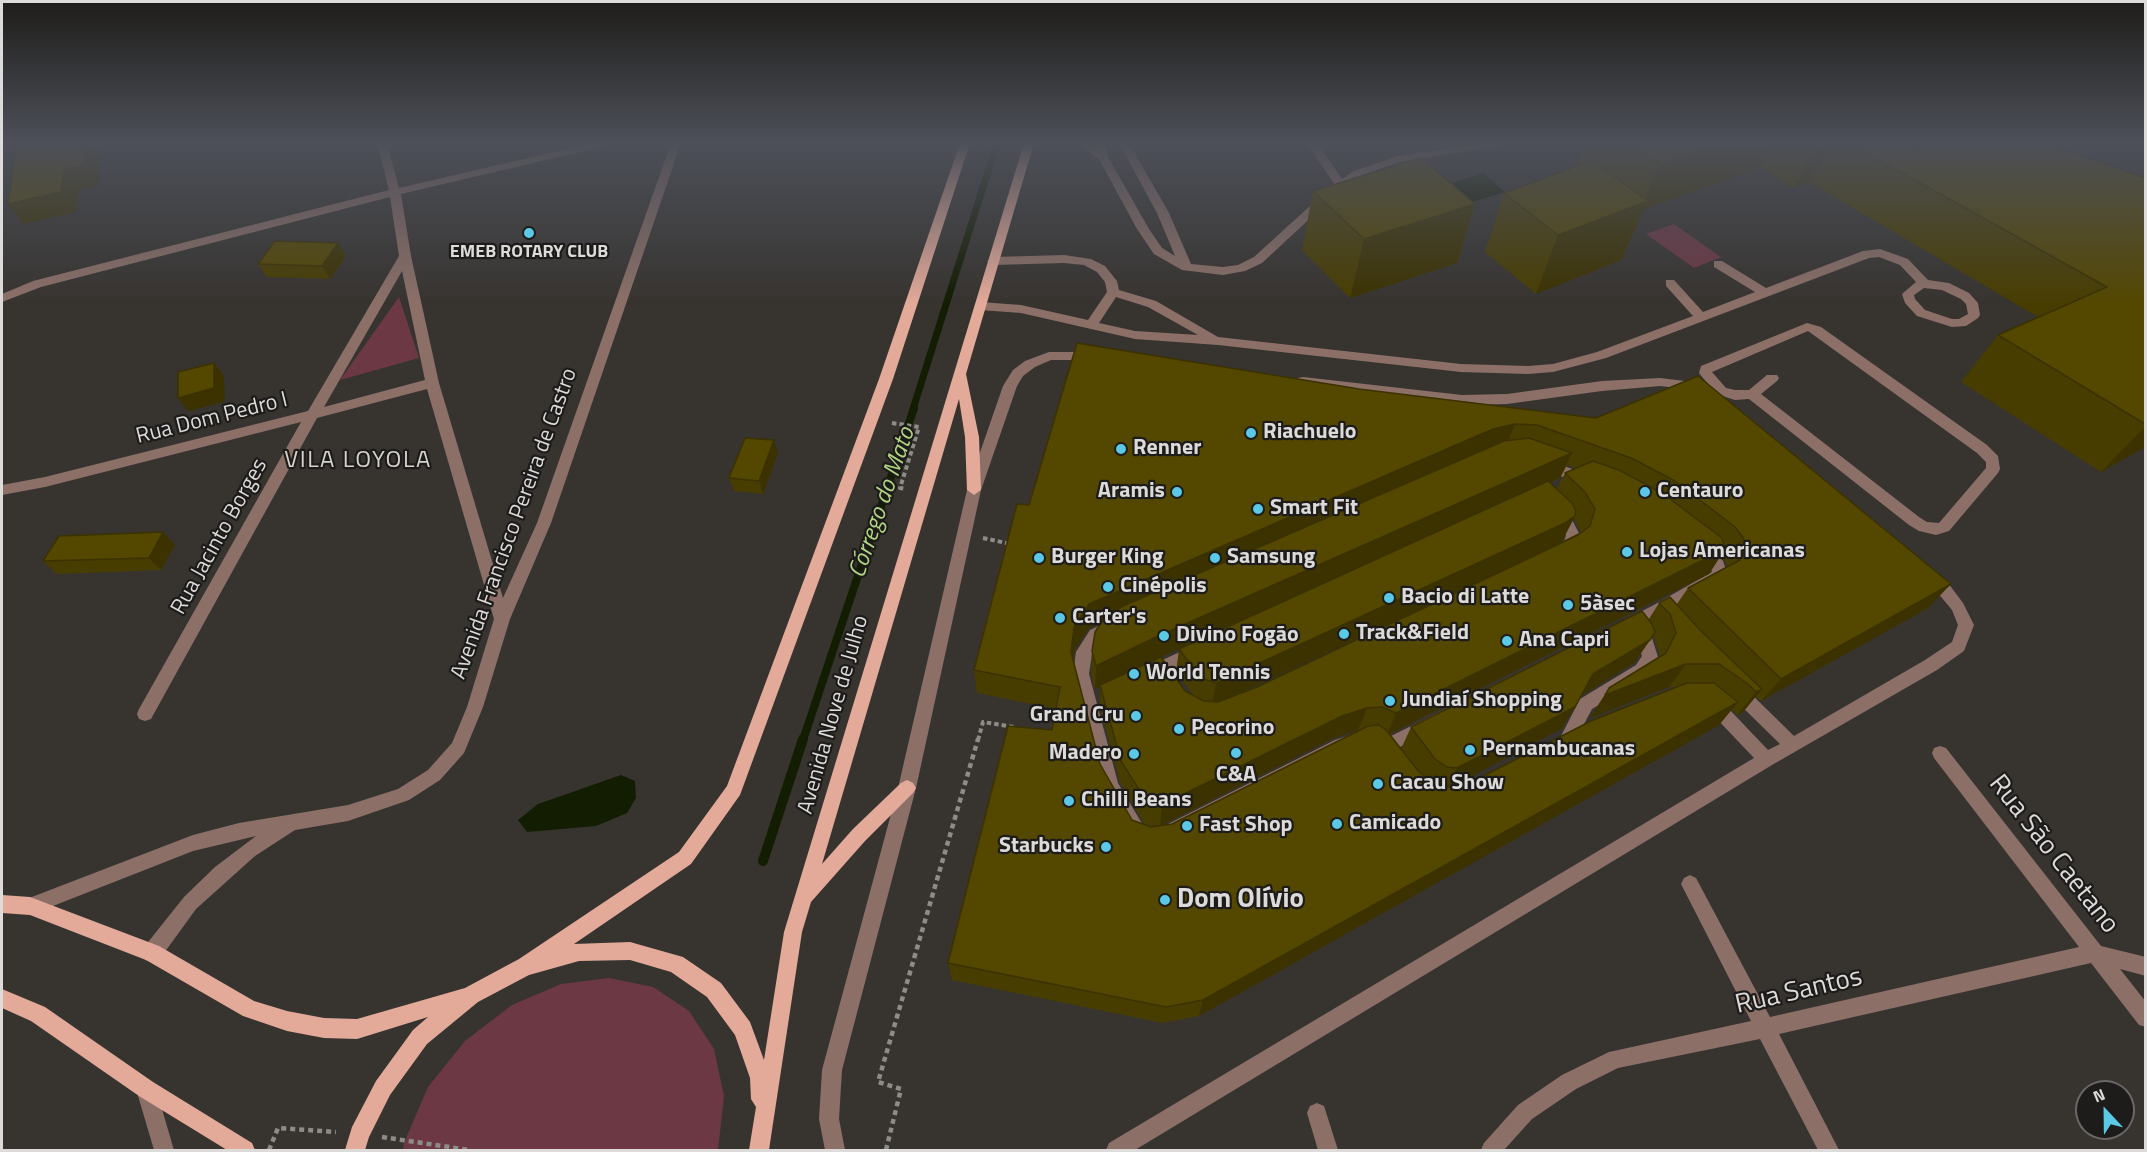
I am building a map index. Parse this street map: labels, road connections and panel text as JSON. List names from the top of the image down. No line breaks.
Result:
{"streets":{"main road":["Avenida Nove de Julho"],"street":["Rua Dom Pedro I","Avenida Francisco Pereira de Castro","Rua Jacinto Borges","Rua São Caetano","Rua Santos"]},"crossings":[["Rua Dom Pedro I","Rua Jacinto Borges"],["Rua São Caetano","Rua Santos"]],"districts":["VILA LOYOLA"],"water":["Córrego do Mato"],"places":["EMEB ROTARY CLUB","Riachuelo","Renner","Aramis","Centauro","Smart Fit","Lojas Americanas","Burger King","Samsung","Cinépolis","Bacio di Latte","5àsec","Carter's","Track&Field","Divino Fogão","Ana Capri","World Tennis","Jundiaí Shopping","Grand Cru","Pecorino","Pernambucanas","C&A","Madero","Cacau Show","Chilli Beans","Camicado","Fast Shop","Starbucks","Dom Olívio"],"north":"top"}
